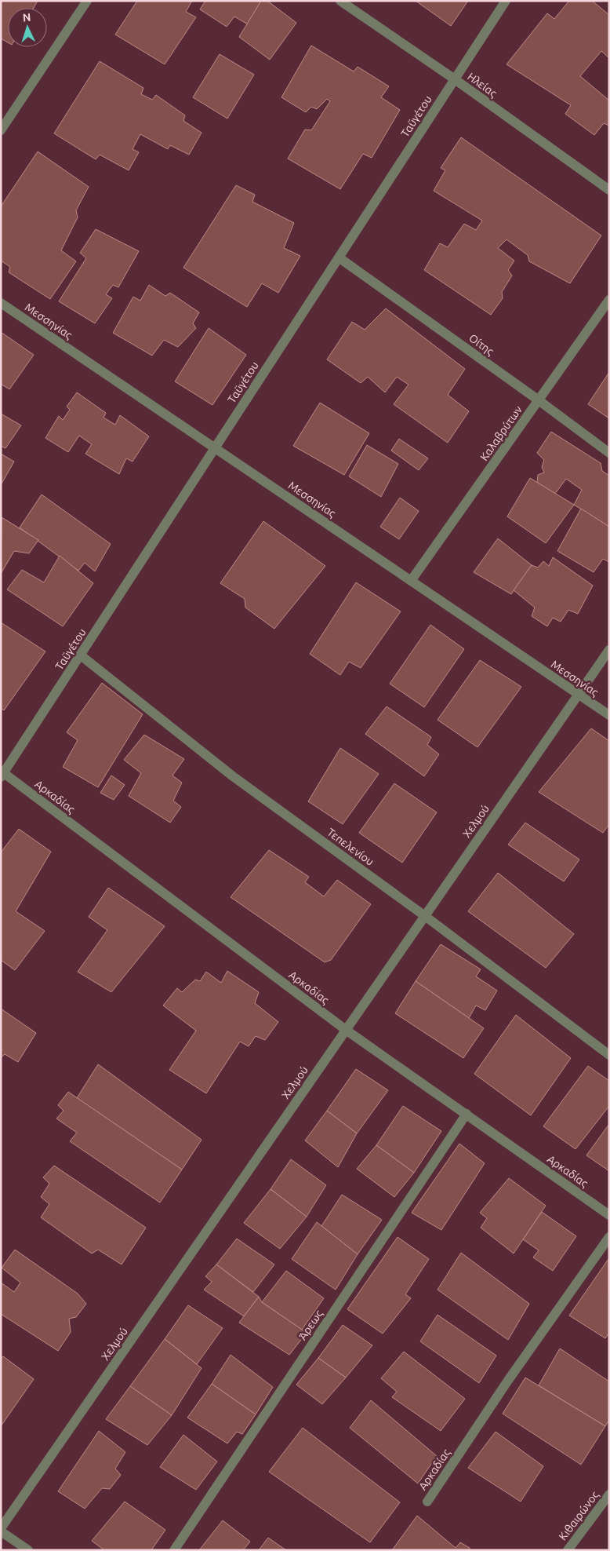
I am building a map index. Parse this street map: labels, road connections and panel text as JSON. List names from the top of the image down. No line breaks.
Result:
{"streets":{"street":["Ηλείας","Ταϋγέτου","Μεσσηνίας","Οίτης","Καλαβρύτων","Αρκαδίας","Χελμού","Τεπελενίου","Άρεως","Κιθαιρώνος"]},"crossings":[["Ηλείας","Ταϋγέτου"],["Ταϋγέτου","Μεσσηνίας"],["Ταϋγέτου","Οίτης"],["Ταϋγέτου","Αρκαδίας"],["Ταϋγέτου","Τεπελενίου"],["Μεσσηνίας","Καλαβρύτων"],["Μεσσηνίας","Χελμού"],["Οίτης","Καλαβρύτων"],["Αρκαδίας","Χελμού"],["Αρκαδίας","Άρεως"],["Χελμού","Τεπελενίου"]],"north":"top"}
